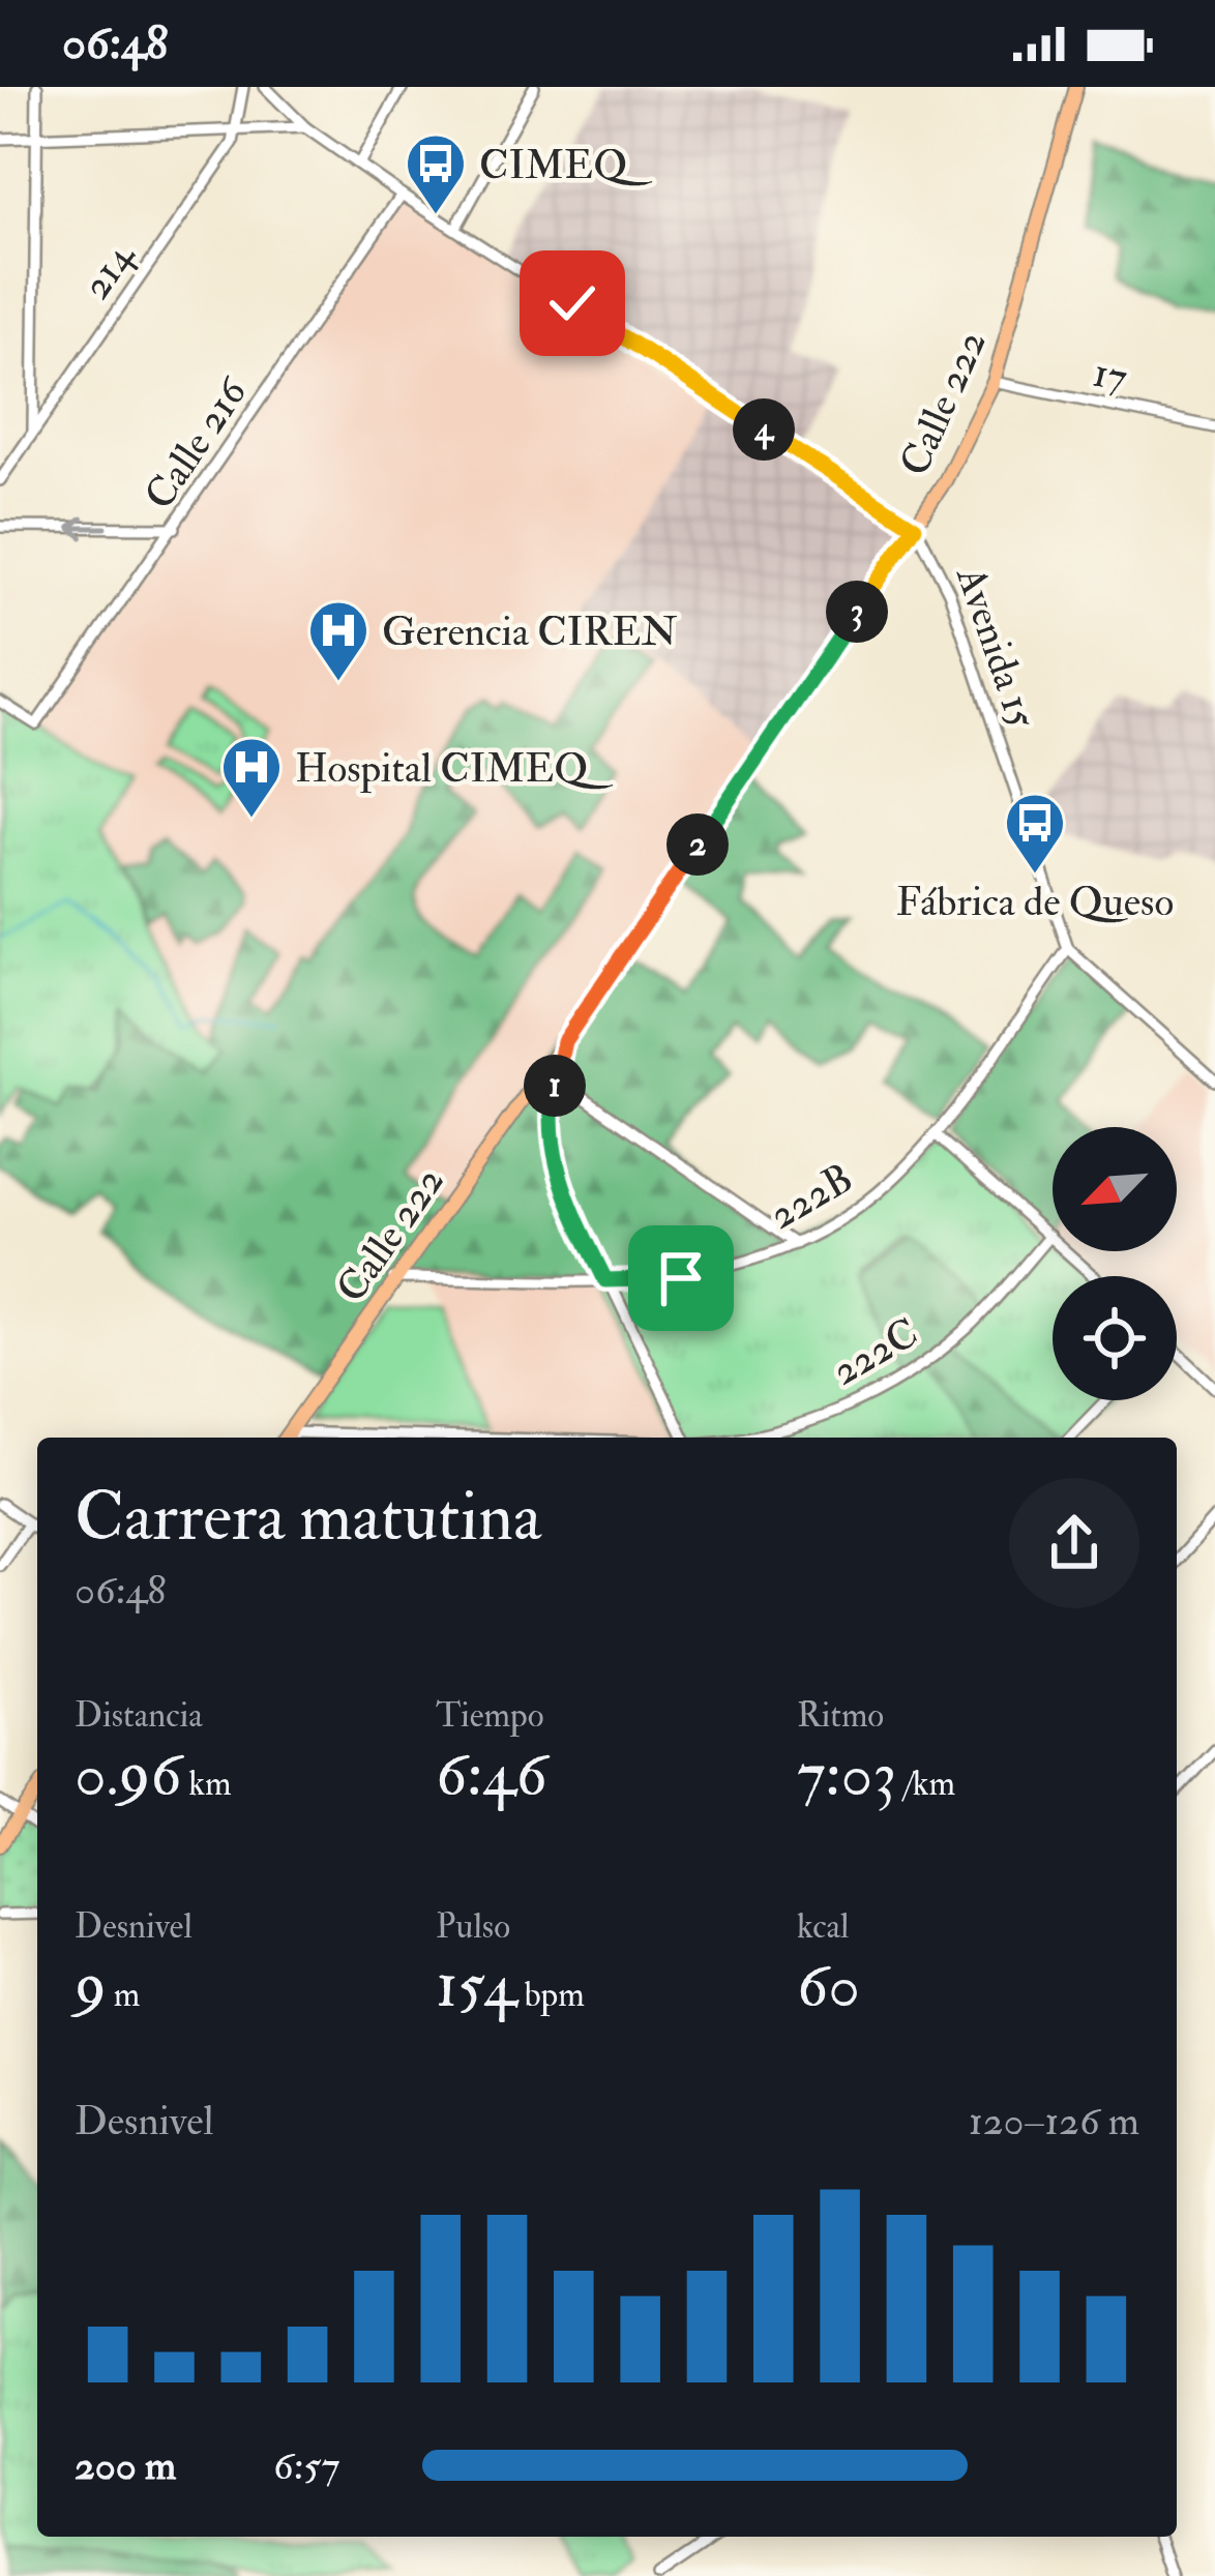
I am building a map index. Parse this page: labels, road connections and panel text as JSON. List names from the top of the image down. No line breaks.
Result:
{"streets":{"main road":["Calle 222"],"street":["214","17","Calle 216","Avenida 15","222B","222C"]},"crossings":[["17","Calle 222"],["Calle 222","Avenida 15"],["Calle 222","222B"],["Calle 216","Avenida 15"],["Avenida 15","222B"]],"places":{"bus stop":["CIMEQ","Fábrica de Queso"],"hospital":["Gerencia CIREN","Hospital CIMEQ"]},"north":"bottom left","page":{"status":"06:48","pins":["4","3","2","1"],"heading":["Carrera matutina","06:48"],"stats":[["Distancia","0.96 km"],["Tiempo","6:46"],["Ritmo","7:03 /km"],["Desnivel","9 m"],["Pulso","154 bpm"],["kcal","60"]],"chart":["Desnivel","120–126 m"],"list":[{"name":"200 m","note":"6:57"}]}}
